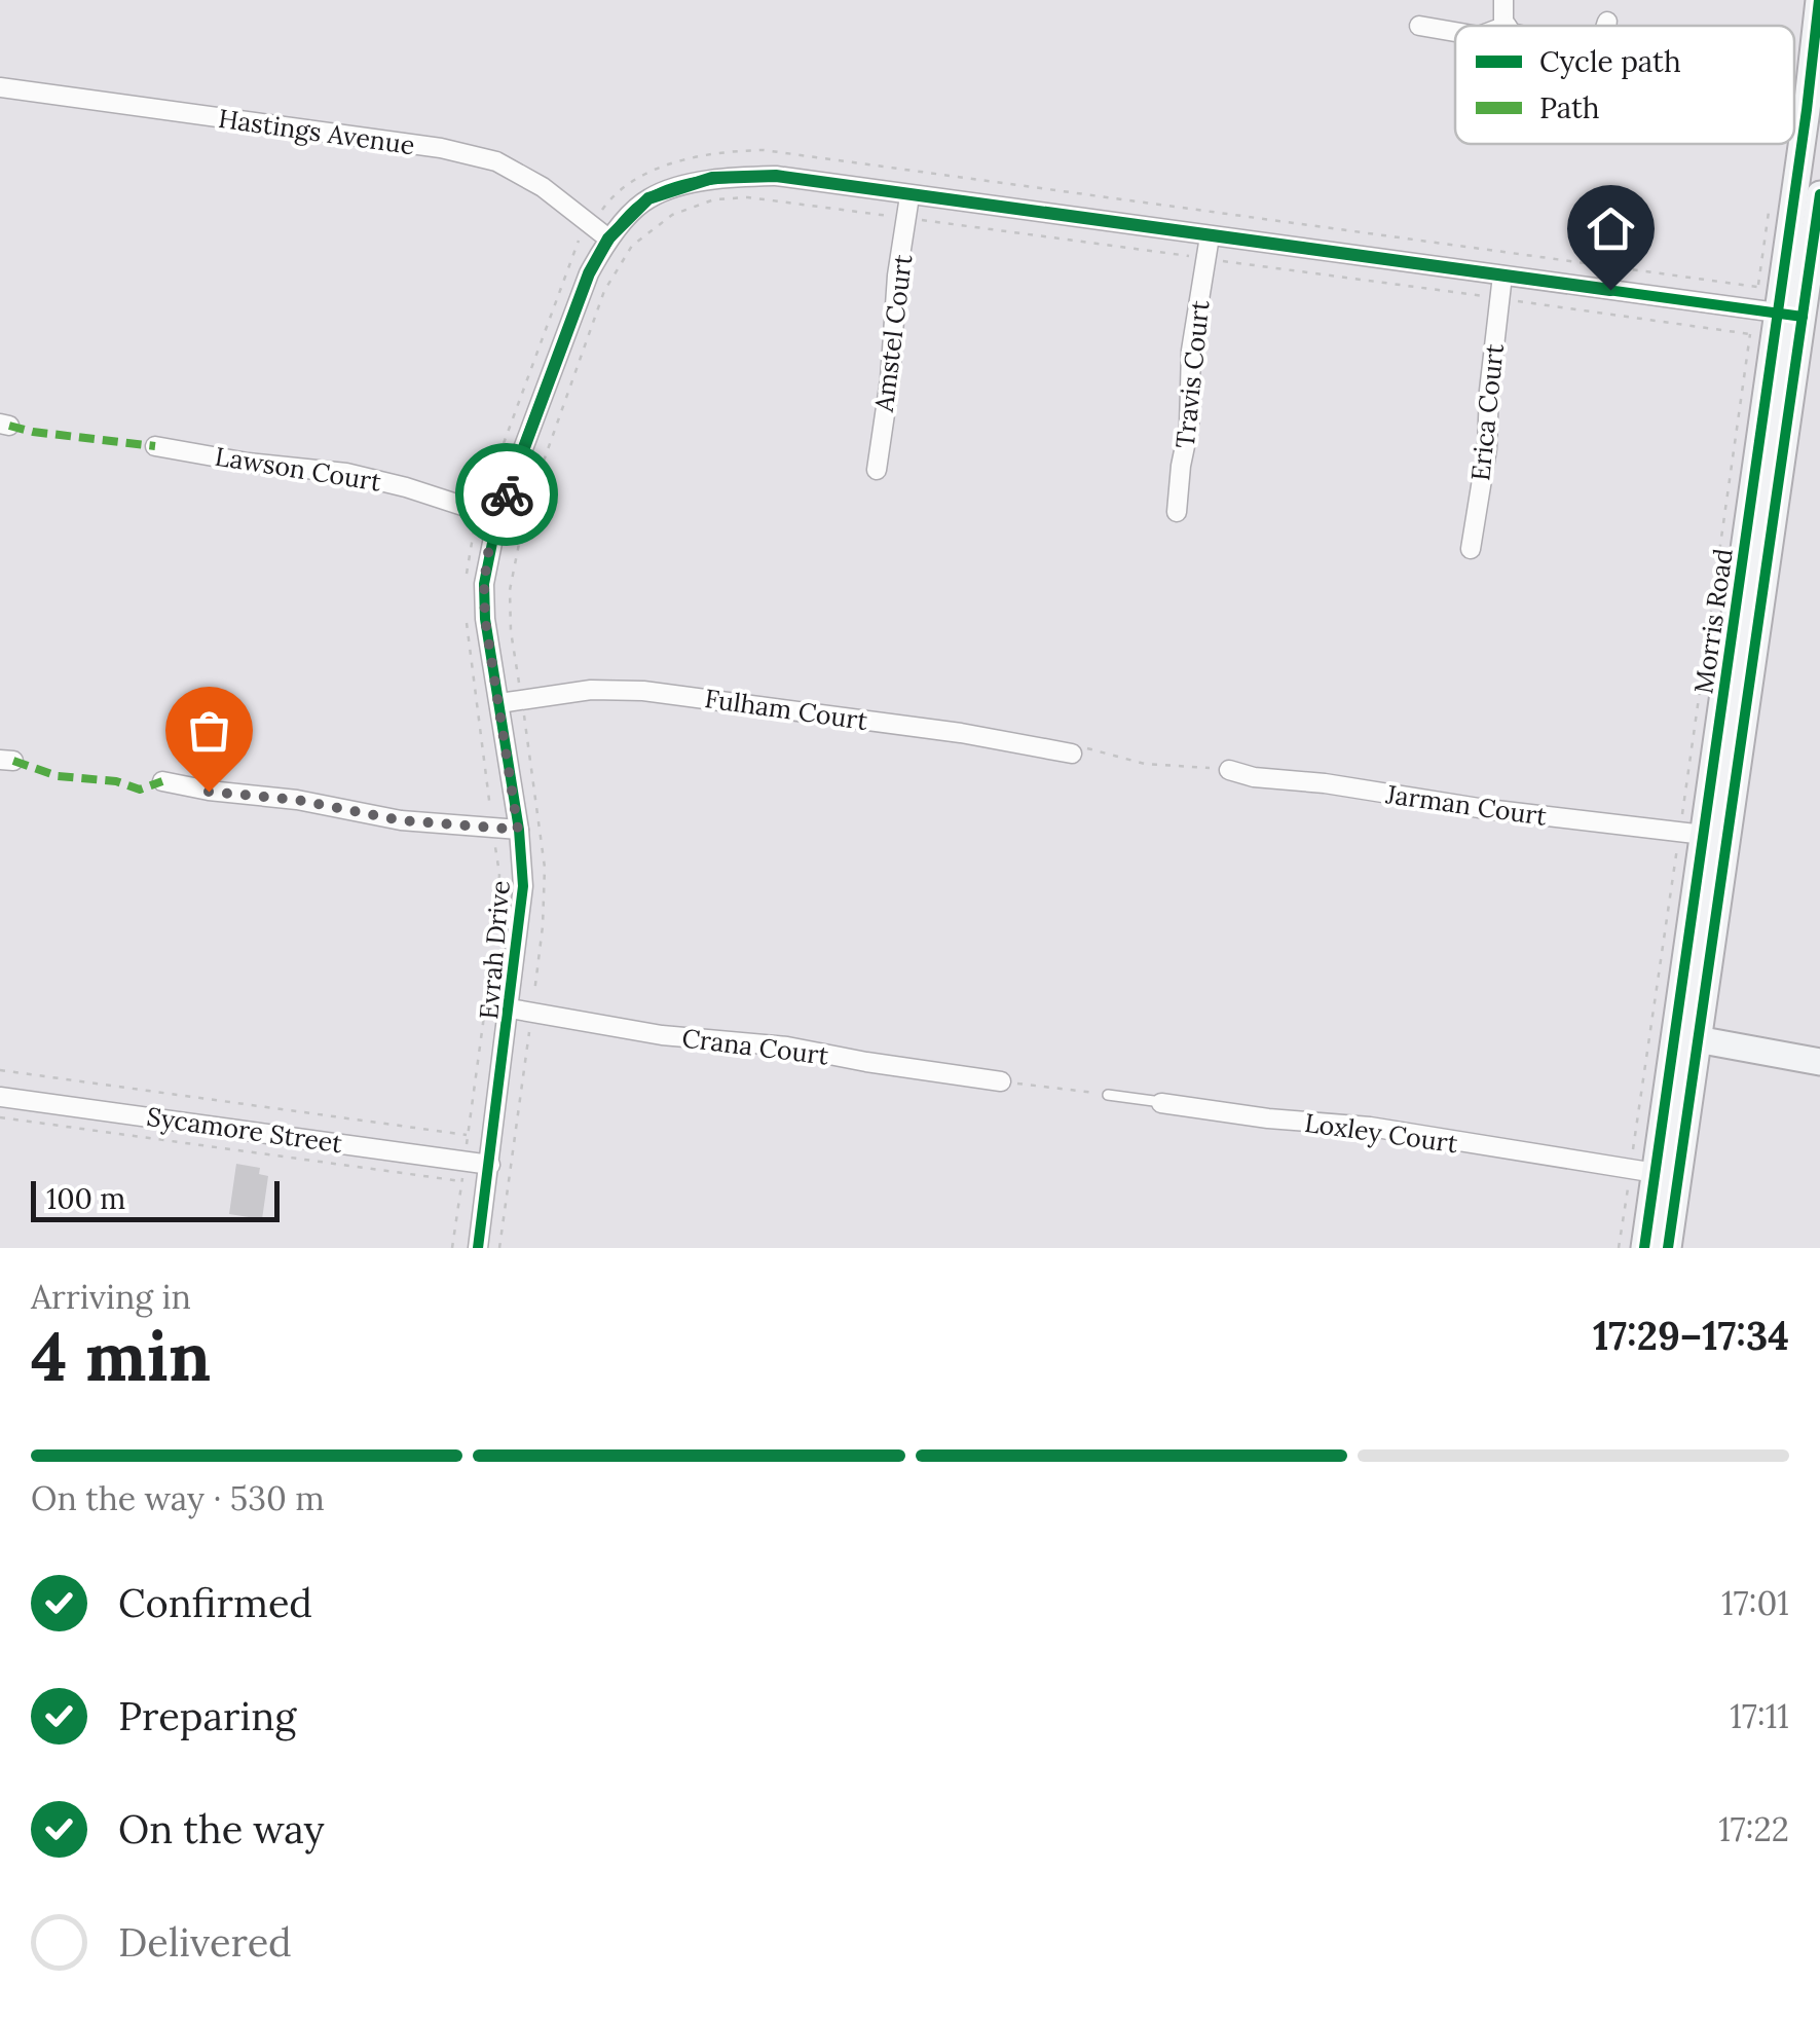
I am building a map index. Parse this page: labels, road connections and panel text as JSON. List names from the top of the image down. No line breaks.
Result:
{"streets":{"street":["Hastings Avenue","Amstel Court","Travis Court","Erica Court","Lawson Court","Morris Road","Fulham Court","Jarman Court","Evrah Drive","Crana Court","Sycamore Street","Loxley Court"]},"crossings":[["Hastings Avenue","Evrah Drive"],["Amstel Court","Evrah Drive"],["Travis Court","Evrah Drive"],["Erica Court","Evrah Drive"],["Lawson Court","Evrah Drive"],["Morris Road","Jarman Court"],["Morris Road","Evrah Drive"],["Morris Road","Loxley Court"],["Fulham Court","Evrah Drive"],["Evrah Drive","Crana Court"],["Evrah Drive","Sycamore Street"]],"legend":["Cycle path","Path"],"scale_bar":"100 m","page":{"scale":"100 m","heading":["4 min","Arriving in","17:29–17:34"],"bar":"On the way · 530 m","list":[["Confirmed","17:01"],["Preparing","17:11"],["On the way","17:22"],"Delivered"]}}
